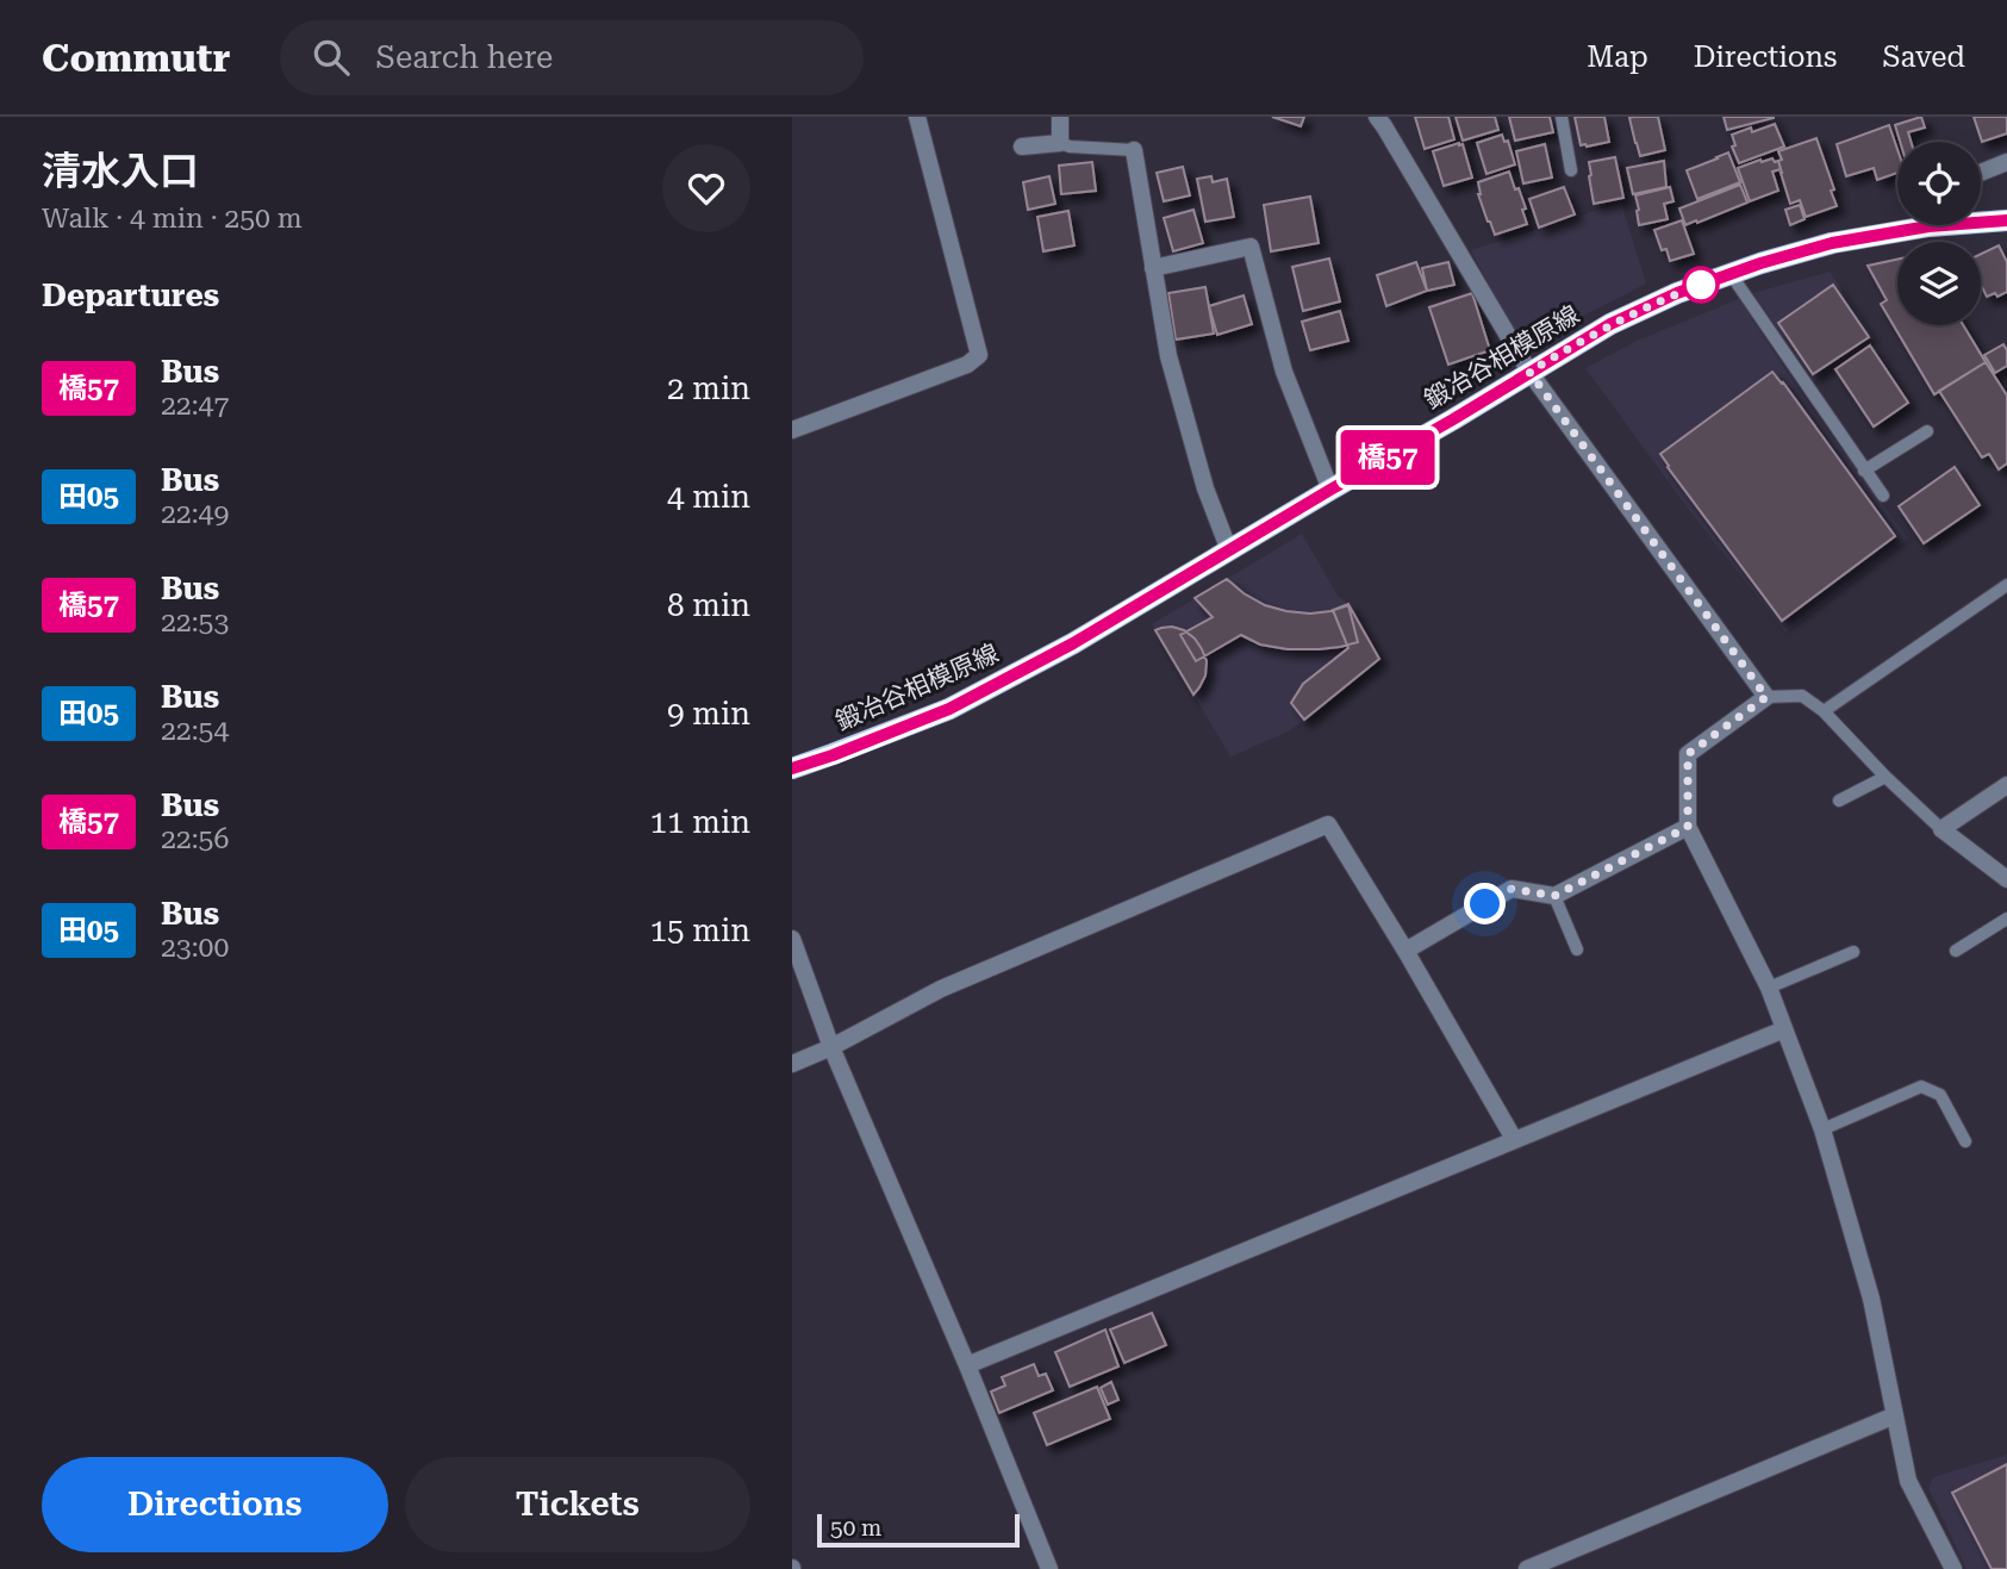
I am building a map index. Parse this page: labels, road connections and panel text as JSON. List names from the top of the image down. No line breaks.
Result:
{"streets":{"main road":["鍛冶谷相模原線"]},"lines":["bus line 橋57"],"scale_bar":"50 m","page":{"header":"Commutr","search":"Search here","nav":["Map","Directions","Saved"],"heading":[["清水入口","Walk · 4 min · 250 m"],"Departures"],"on_map":"橋57","list":[{"mark":"橋57","name":"Bus","note":"22:47","value":"2 min"},{"mark":"田05","name":"Bus","note":"22:49","value":"4 min"},{"mark":"橋57","name":"Bus","note":"22:53","value":"8 min"},{"mark":"田05","name":"Bus","note":"22:54","value":"9 min"},{"mark":"橋57","name":"Bus","note":"22:56","value":"11 min"},{"mark":"田05","name":"Bus","note":"23:00","value":"15 min"}],"buttons":["Directions","Tickets"],"scale":"50 m"}}
